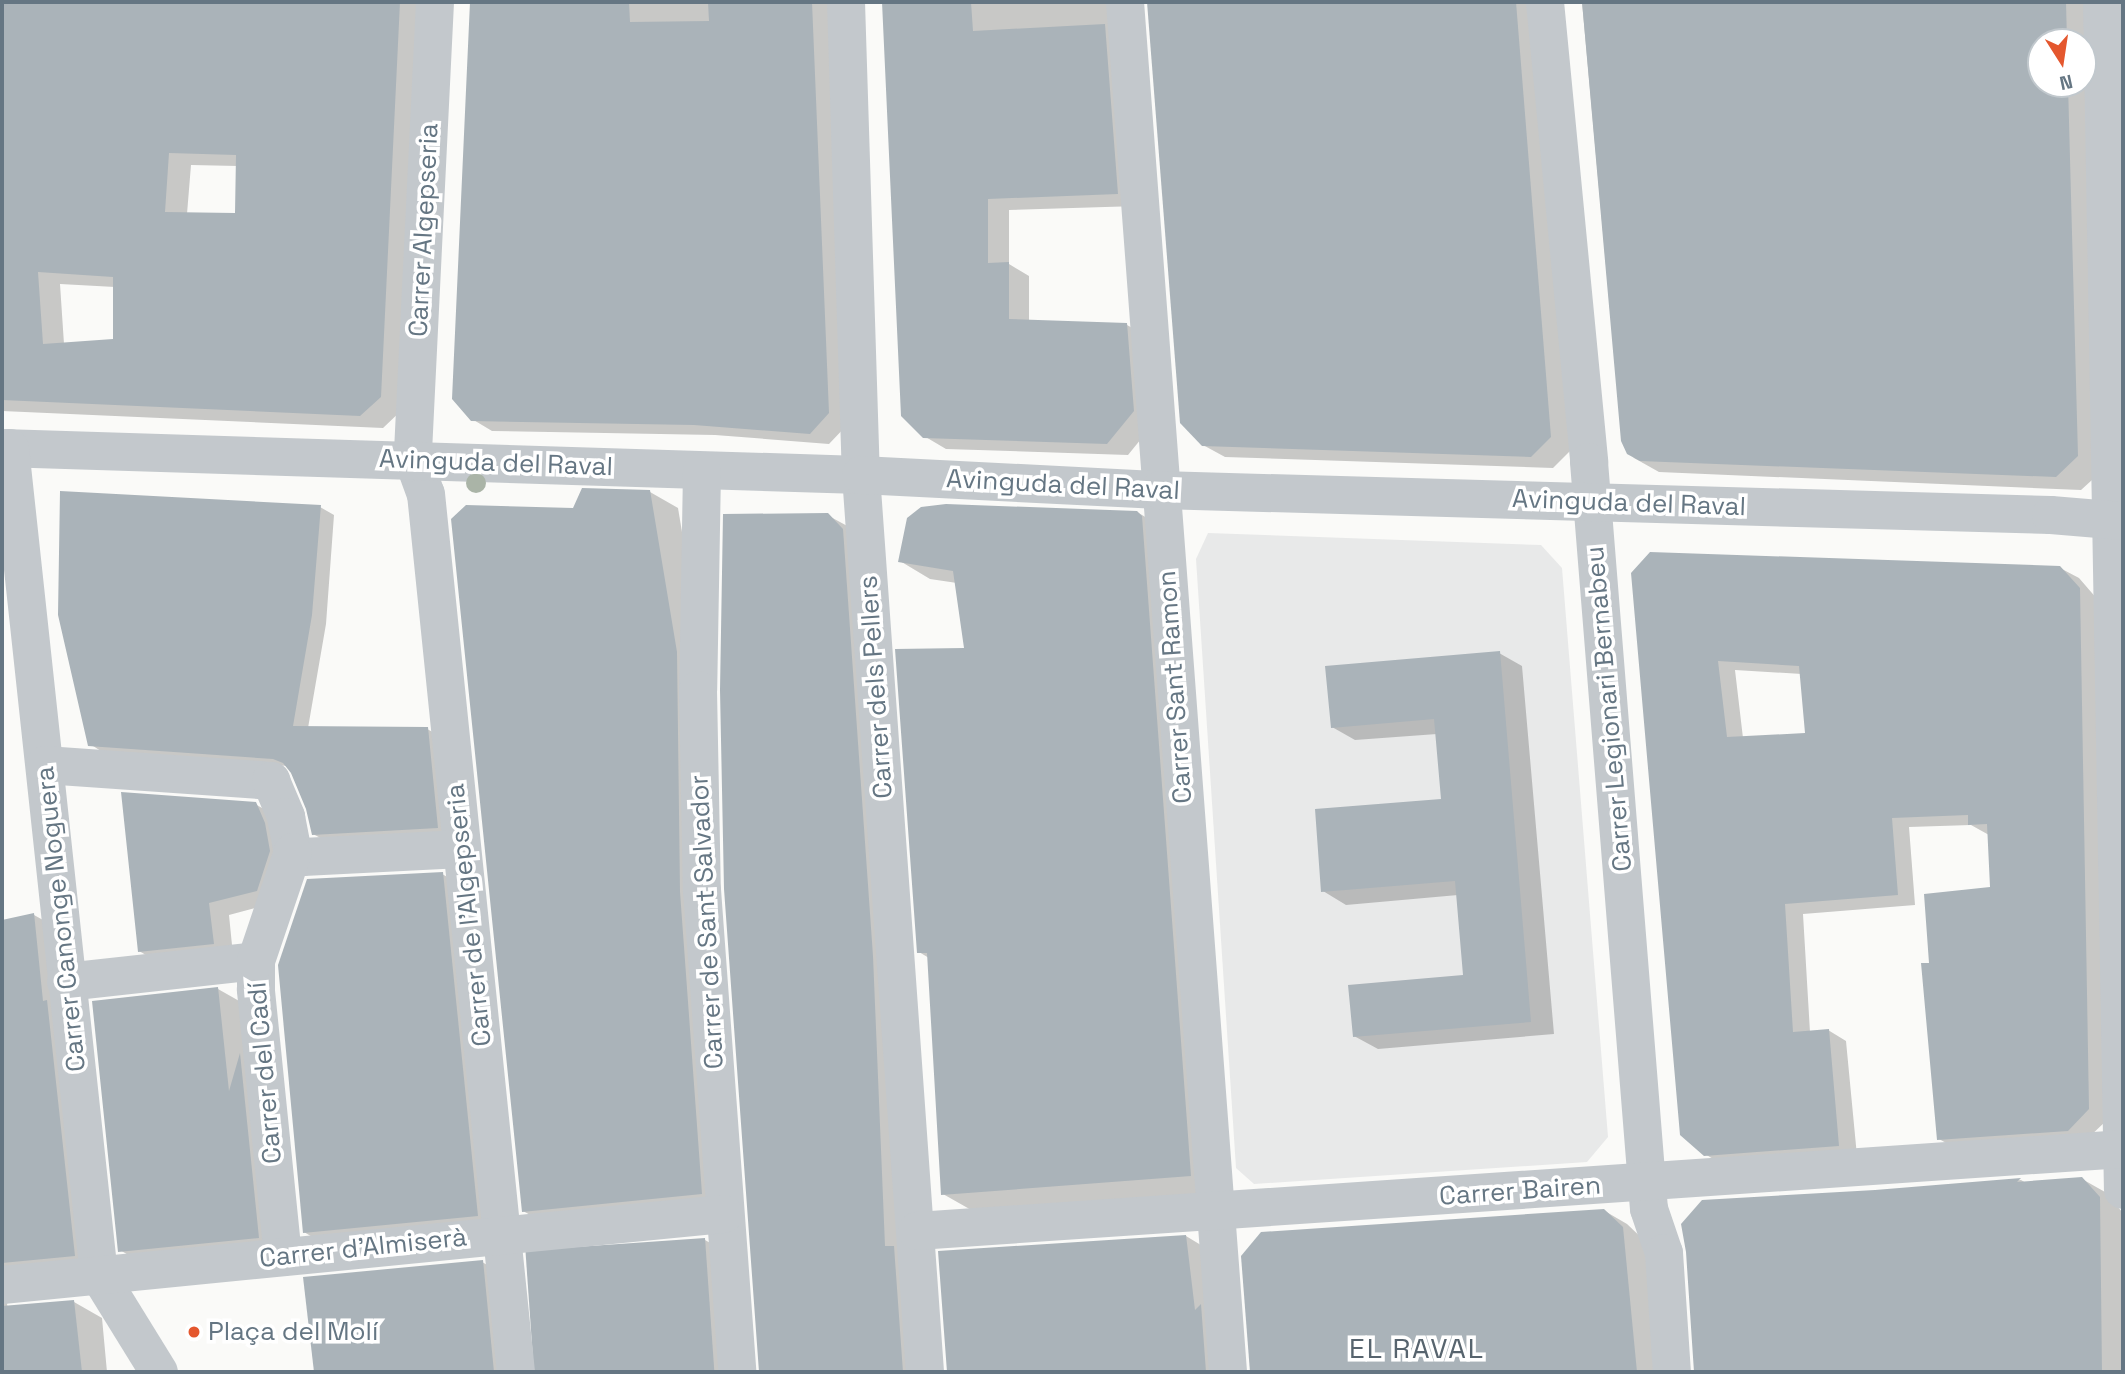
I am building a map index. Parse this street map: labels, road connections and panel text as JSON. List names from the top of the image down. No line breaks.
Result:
{"streets":{"street":["Carrer Algepseria","Avinguda del Raval","Carrer dels Pellers","Carrer Sant Ramon","Carrer Legionari Bernabeu","Carrer de l'Algepseria","Carrer Canonge Noguera","Carrer de Sant Salvador","Carrer del Cadí","Carrer Bairen","Carrer d'Almiserà"]},"crossings":[["Carrer Algepseria","Avinguda del Raval"],["Carrer Algepseria","Carrer de l'Algepseria"],["Avinguda del Raval","Carrer dels Pellers"],["Avinguda del Raval","Carrer Sant Ramon"],["Avinguda del Raval","Carrer Legionari Bernabeu"],["Avinguda del Raval","Carrer de l'Algepseria"],["Avinguda del Raval","Carrer Canonge Noguera"],["Avinguda del Raval","Carrer de Sant Salvador"],["Carrer dels Pellers","Carrer Bairen"],["Carrer Sant Ramon","Carrer Bairen"],["Carrer Legionari Bernabeu","Carrer Bairen"],["Carrer de l'Algepseria","Carrer d'Almiserà"],["Carrer Canonge Noguera","Carrer d'Almiserà"],["Carrer de Sant Salvador","Carrer d'Almiserà"],["Carrer del Cadí","Carrer d'Almiserà"]],"districts":["EL RAVAL"],"places":["Plaça del Molí"],"north":"bottom"}
